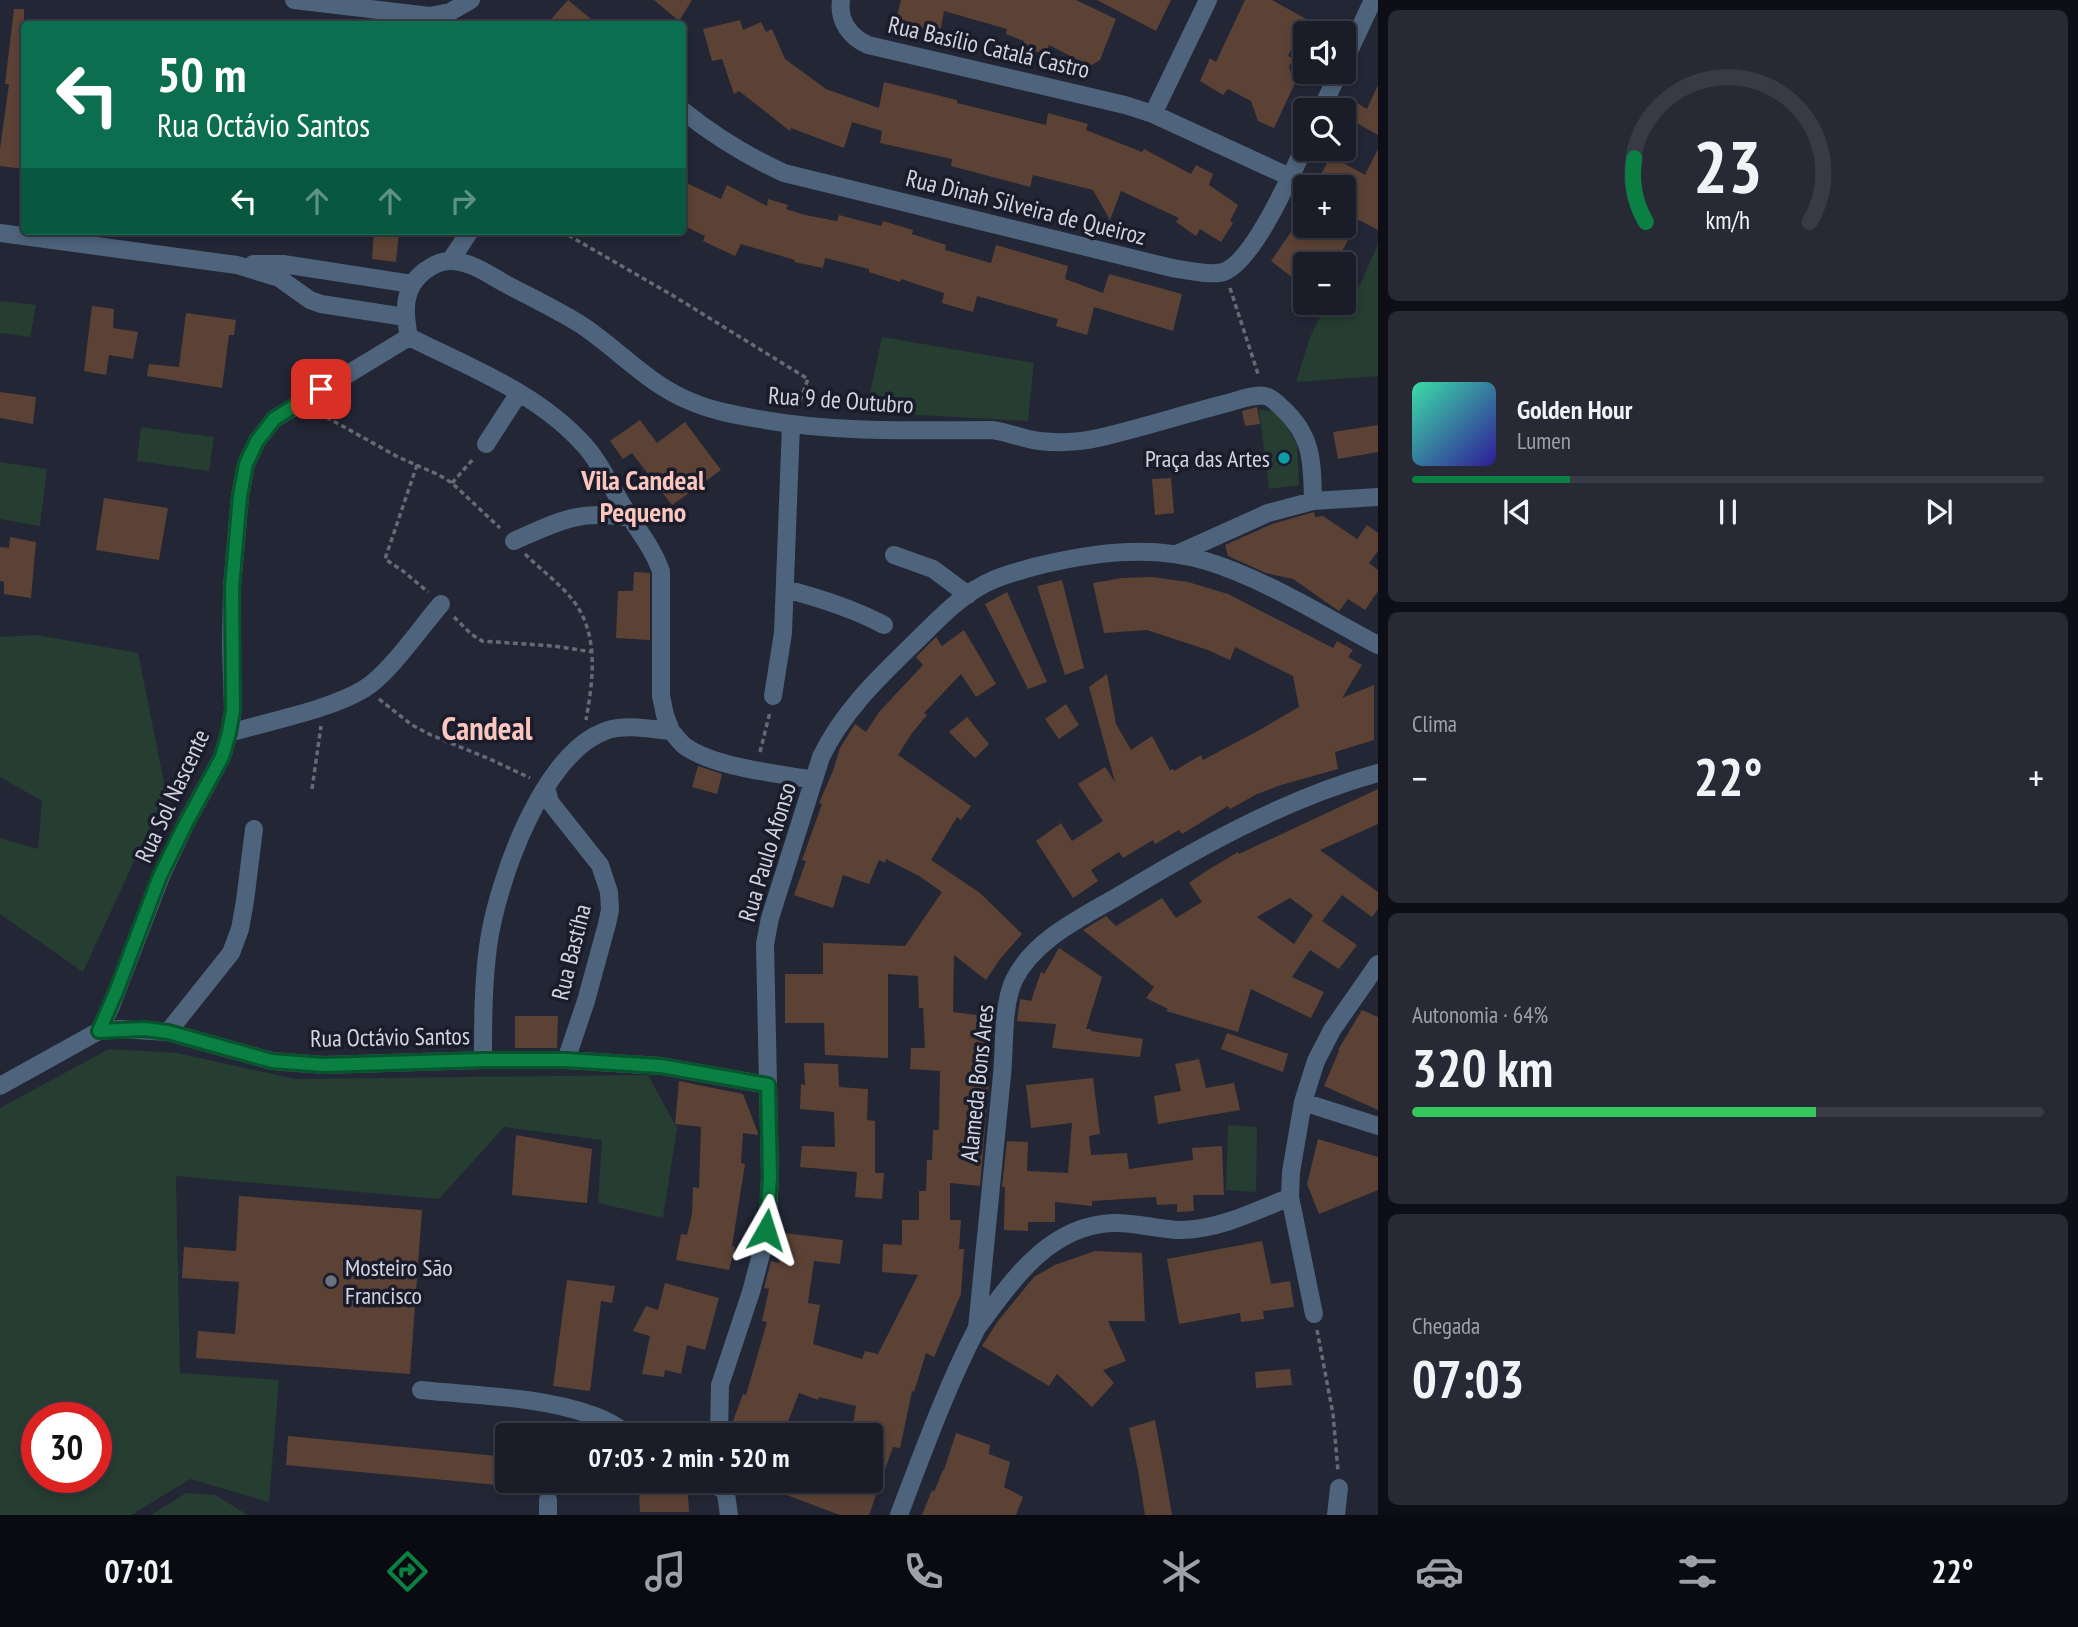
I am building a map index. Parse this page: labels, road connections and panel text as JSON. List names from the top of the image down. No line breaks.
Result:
{"streets":{"street":["Rua Basílio Catalá Castro","Rua Dinah Silveira de Queiroz","Rua 9 de Outubro","Rua Sol Nascente","Rua Paulo Afonso","Rua Bastíha","Rua Octávio Santos","Alameda Bons Ares"]},"crossings":[["Rua Sol Nascente","Rua Octávio Santos"],["Rua Paulo Afonso","Rua Octávio Santos"],["Rua Bastíha","Rua Octávio Santos"]],"districts":["Vila Candeal Pequeno","Candeal"],"places":["Praça das Artes","Mosteiro São Francisco"],"page":{"map_buttons":["+","−"],"turn":["50 m","Rua Octávio Santos"],"song":["Golden Hour","Lumen"],"tile":["Clima",["Autonomia · 64%","320 km"],["Chegada","07:03"]],"heat":["−","22°","+"],"limit":"30","trip":"07:03 · 2 min · 520 m","tabs":["07:01","22°"],"gauge":["23","km/h"]}}
